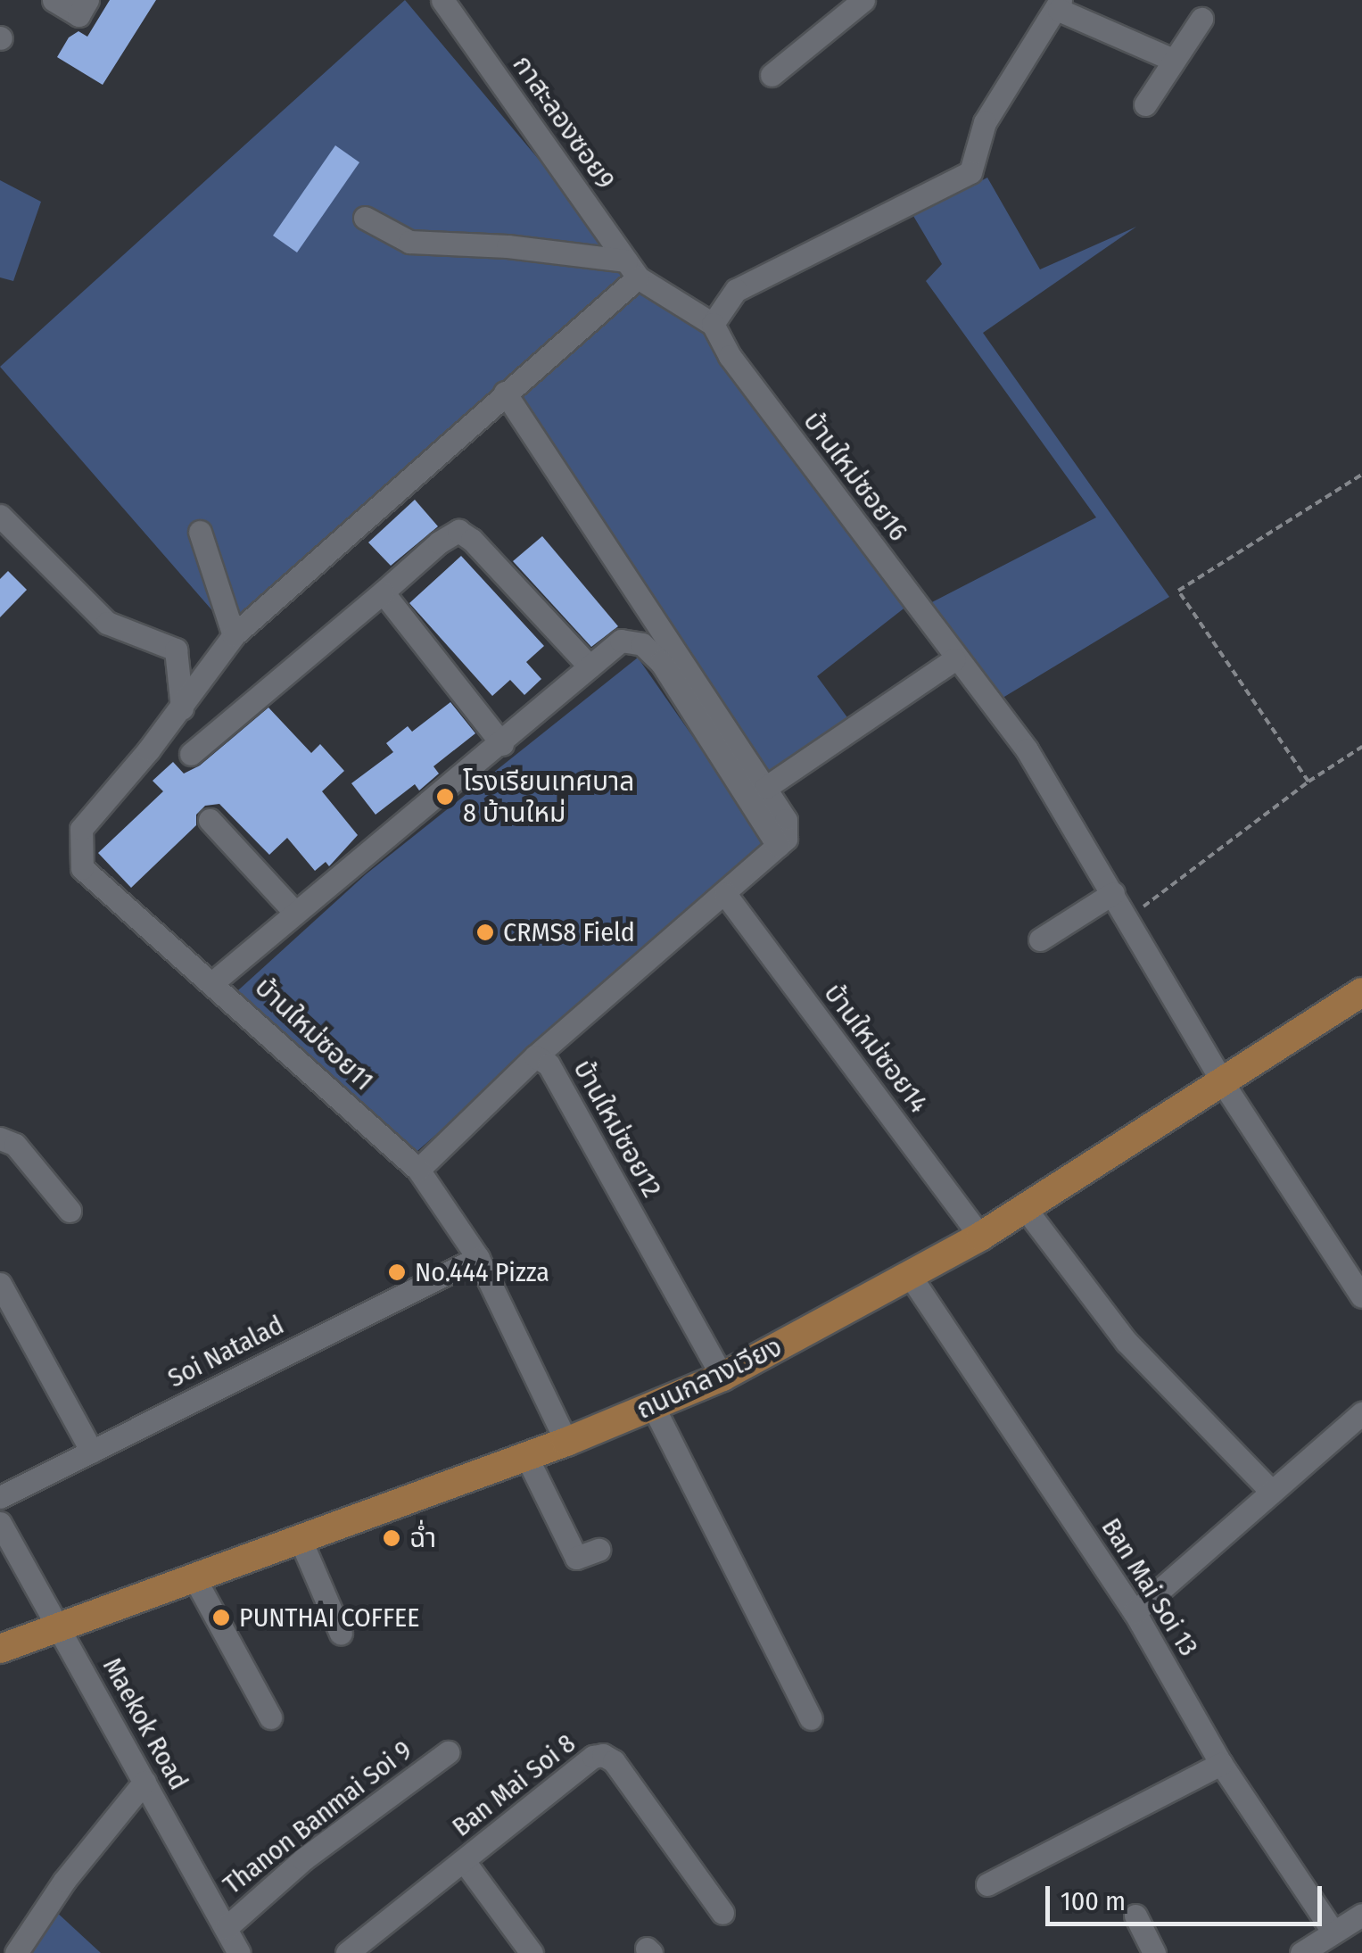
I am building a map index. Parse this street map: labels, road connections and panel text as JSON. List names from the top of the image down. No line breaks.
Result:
{"streets":{"main road":["ถนนกลางเวียง"],"street":["กาสะลองซอย9","บ้านใหม่ซอย16","บ้านใหม่ซอย11","บ้านใหม่ซอย14","บ้านใหม่ซอย12","Soi Natalad","Ban Mai Soi 13","Maekok Road","Ban Mai Soi 8","Thanon Banmai Soi 9"]},"crossings":[["กาสะลองซอย9","บ้านใหม่ซอย11"],["บ้านใหม่ซอย16","ถนนกลางเวียง"],["บ้านใหม่ซอย11","บ้านใหม่ซอย12"],["บ้านใหม่ซอย11","Soi Natalad"],["บ้านใหม่ซอย11","ถนนกลางเวียง"],["บ้านใหม่ซอย14","ถนนกลางเวียง"],["บ้านใหม่ซอย12","ถนนกลางเวียง"],["ถนนกลางเวียง","Ban Mai Soi 13"],["ถนนกลางเวียง","Maekok Road"],["Maekok Road","Thanon Banmai Soi 9"]],"places":["โรงเรียนเทศบาล 8 บ้านใหม่","CRMS8 Field","No.444 Pizza","ฉ่ำ","PUNTHAI COFFEE"],"scale_bar":"100 m"}
